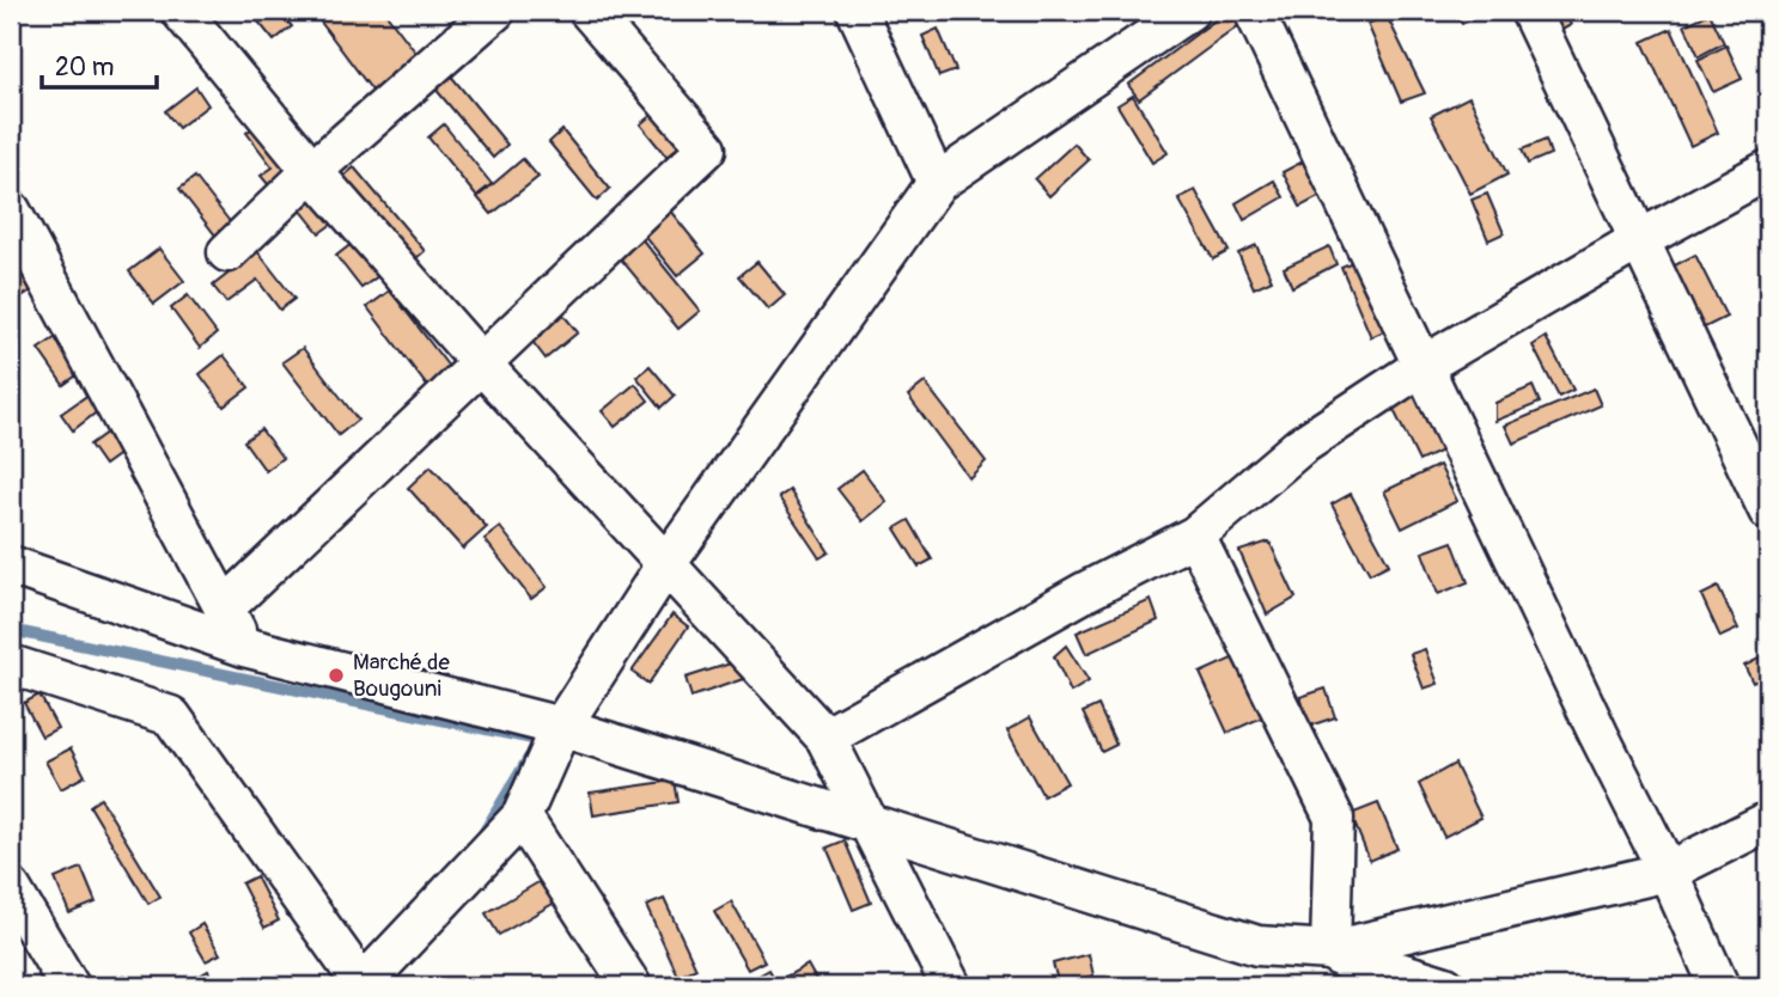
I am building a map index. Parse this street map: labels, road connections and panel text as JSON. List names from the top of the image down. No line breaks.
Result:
{"places":["Marché de Bougouni"],"scale_bar":"20 m"}
